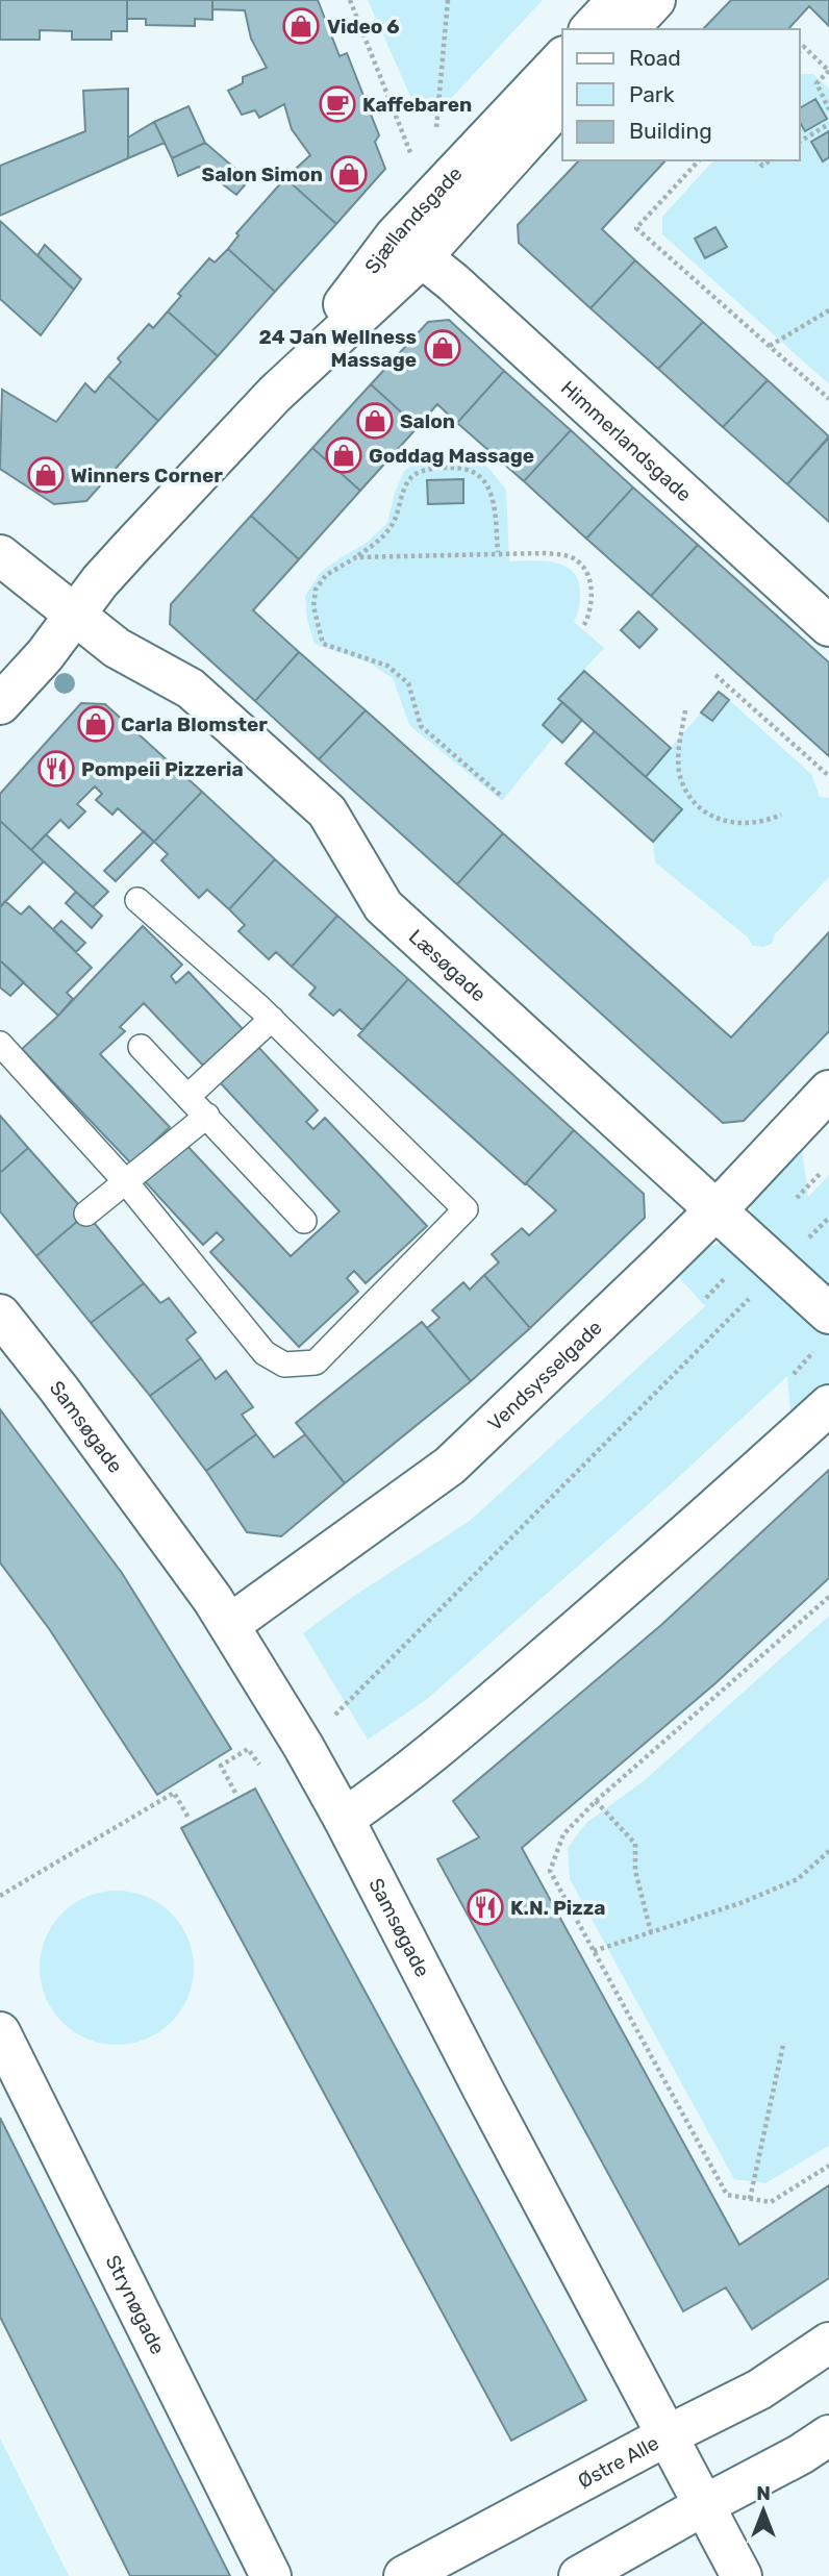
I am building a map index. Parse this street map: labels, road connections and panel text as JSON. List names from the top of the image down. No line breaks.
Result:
{"streets":{"street":["Sjællandsgade","Himmerlandsgade","Læsøgade","Vendsysselgade","Samsøgade","Strynøgade","Østre Alle"]},"crossings":[["Sjællandsgade","Himmerlandsgade"],["Sjællandsgade","Læsøgade"],["Læsøgade","Vendsysselgade"],["Vendsysselgade","Samsøgade"],["Samsøgade","Østre Alle"]],"places":{"shop":["Video 6","Salon Simon","24 Jan Wellness Massage","Salon","Goddag Massage","Winners Corner","Carla Blomster"],"cafe":["Kaffebaren"],"restaurant":["Pompeii Pizzeria","K.N. Pizza"]},"legend":["Road","Park","Building"],"north":"top"}
